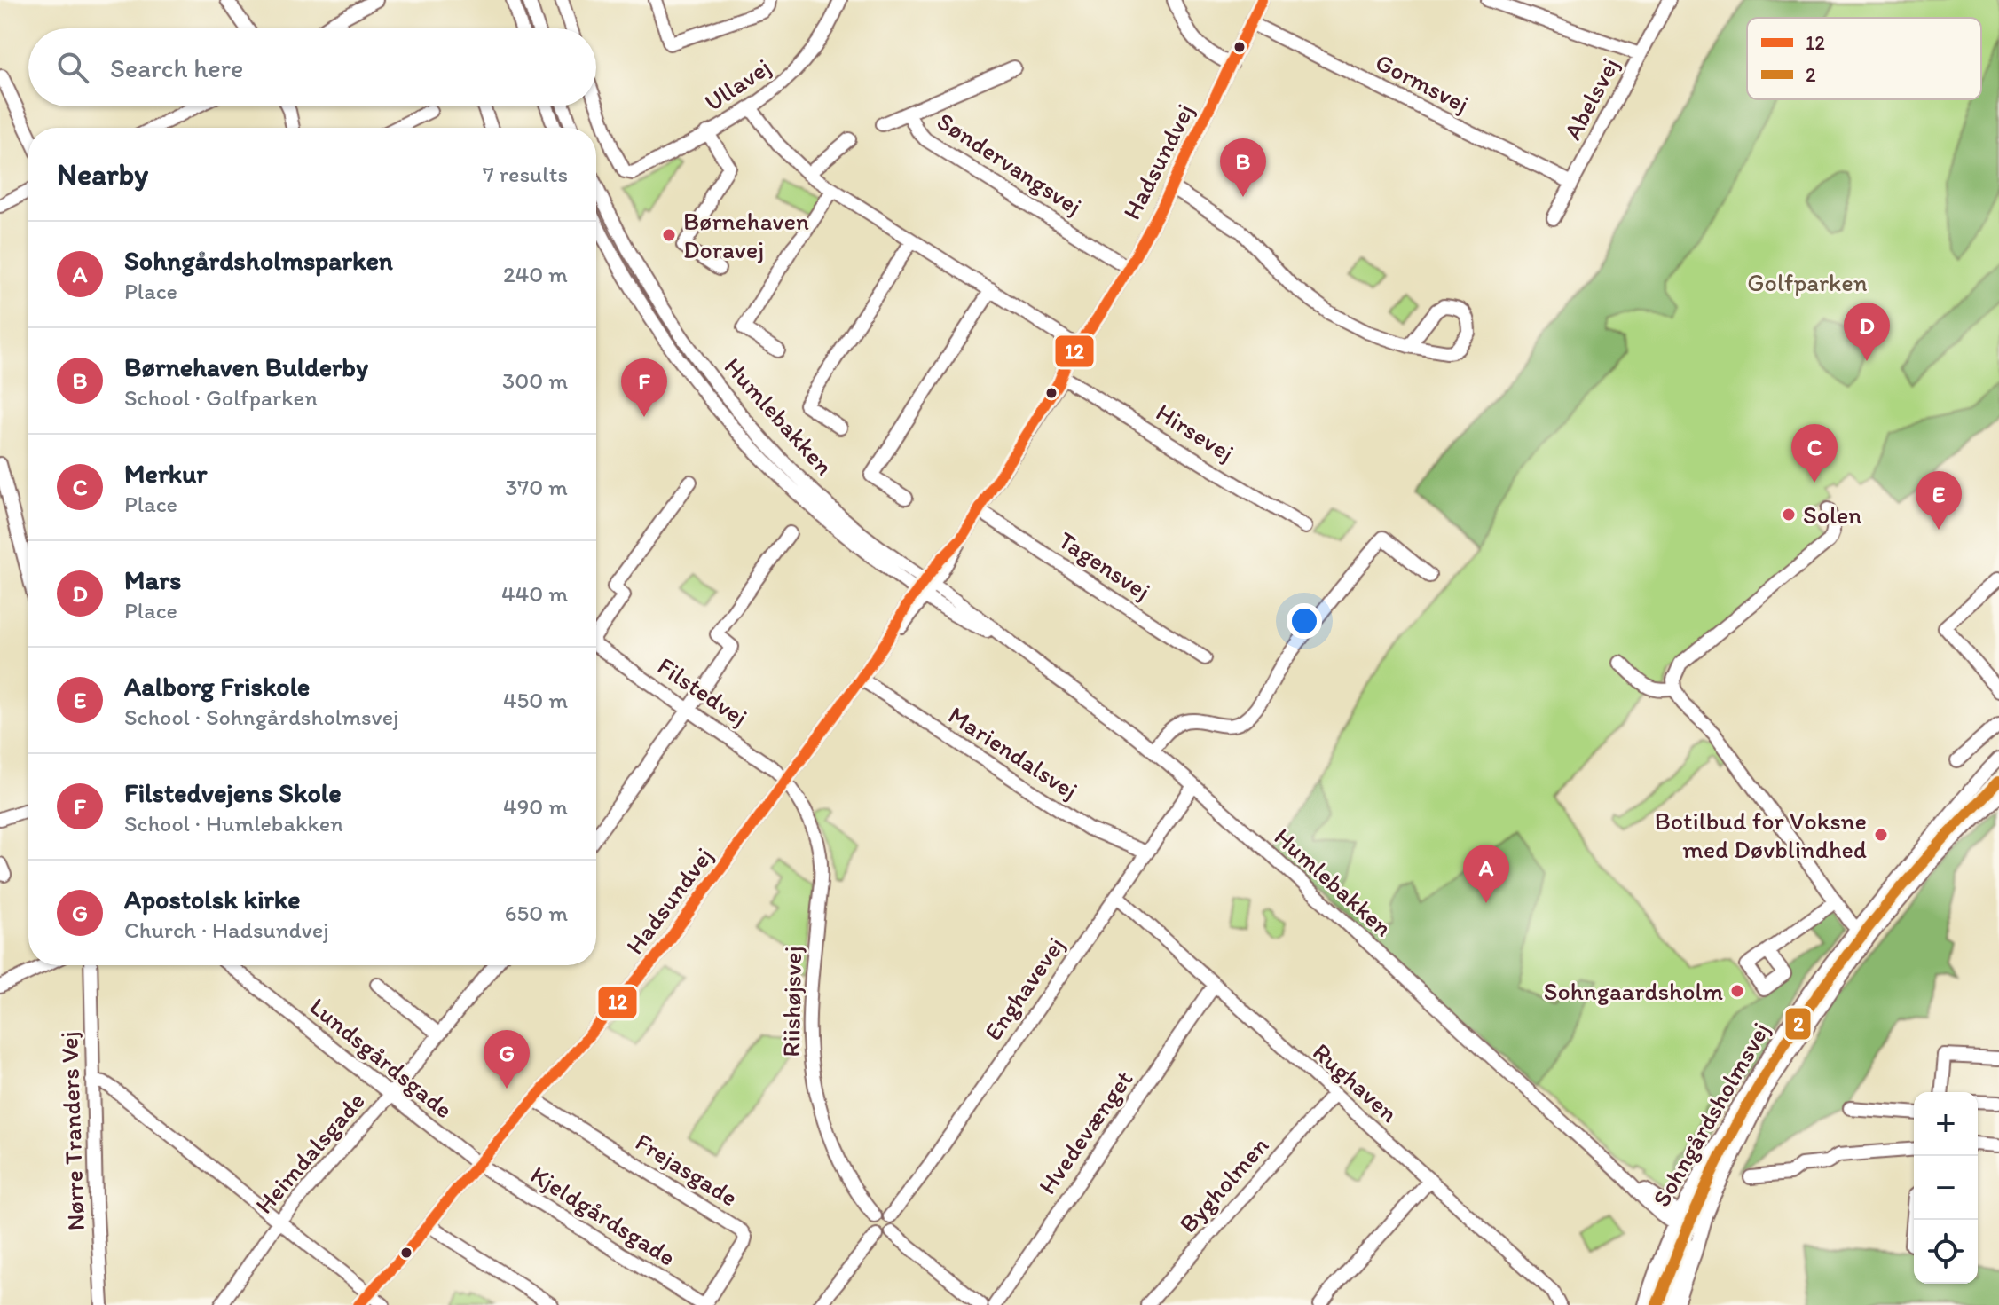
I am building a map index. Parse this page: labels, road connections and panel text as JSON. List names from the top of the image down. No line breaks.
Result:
{"streets":{"street":["Gormsvej","Ullavej","Abelsvej","Hadsundvej","Søndervangsvej","Humlebakken","Hirsevej","Tagensvej","Filstedvej","Mariendalsvej","Enghavevej","Riishøjsvej","Lundsgårdsgade","Rughaven","Sohngårdsholmsvej","Nørre Tranders Vej","Hvedevænget","Heimdalsgade","Frejasgade","Bygholmen","Kjeldgårdsgade"]},"crossings":[["Gormsvej","Abelsvej"],["Gormsvej","Hadsundvej"],["Hadsundvej","Søndervangsvej"],["Hadsundvej","Humlebakken"],["Hadsundvej","Hirsevej"],["Hadsundvej","Tagensvej"],["Hadsundvej","Filstedvej"],["Hadsundvej","Mariendalsvej"],["Hadsundvej","Riishøjsvej"],["Hadsundvej","Lundsgårdsgade"],["Hadsundvej","Frejasgade"],["Hadsundvej","Kjeldgårdsgade"],["Humlebakken","Enghavevej"],["Humlebakken","Sohngårdsholmsvej"],["Filstedvej","Riishøjsvej"],["Mariendalsvej","Enghavevej"],["Enghavevej","Riishøjsvej"],["Enghavevej","Rughaven"],["Lundsgårdsgade","Heimdalsgade"],["Lundsgårdsgade","Kjeldgårdsgade"],["Rughaven","Hvedevænget"],["Rughaven","Bygholmen"],["Frejasgade","Kjeldgårdsgade"]],"parks":["Golfparken"],"places":["Børnehaven Doravej","Solen","Botilbud for Voksne med Døvblindhed","Sohngaardsholm"],"lines":["transit line 12","transit line 2"],"legend":["12","2"],"page":{"search":"Search here","heading":["Nearby","7 results"],"pins":["B","D","F","C","E","A","G"],"list":[{"mark":"A","name":"Sohngårdsholmsparken","note":"Place","value":"240 m"},{"mark":"B","name":"Børnehaven Bulderby","note":"School · Golfparken","value":"300 m"},{"mark":"C","name":"Merkur","note":"Place","value":"370 m"},{"mark":"D","name":"Mars","note":"Place","value":"440 m"},{"mark":"E","name":"Aalborg Friskole","note":"School · Sohngårdsholmsvej","value":"450 m"},{"mark":"F","name":"Filstedvejens Skole","note":"School · Humlebakken","value":"490 m"},{"mark":"G","name":"Apostolsk kirke","note":"Church · Hadsundvej","value":"650 m"}],"map_buttons":["+","−"]}}
